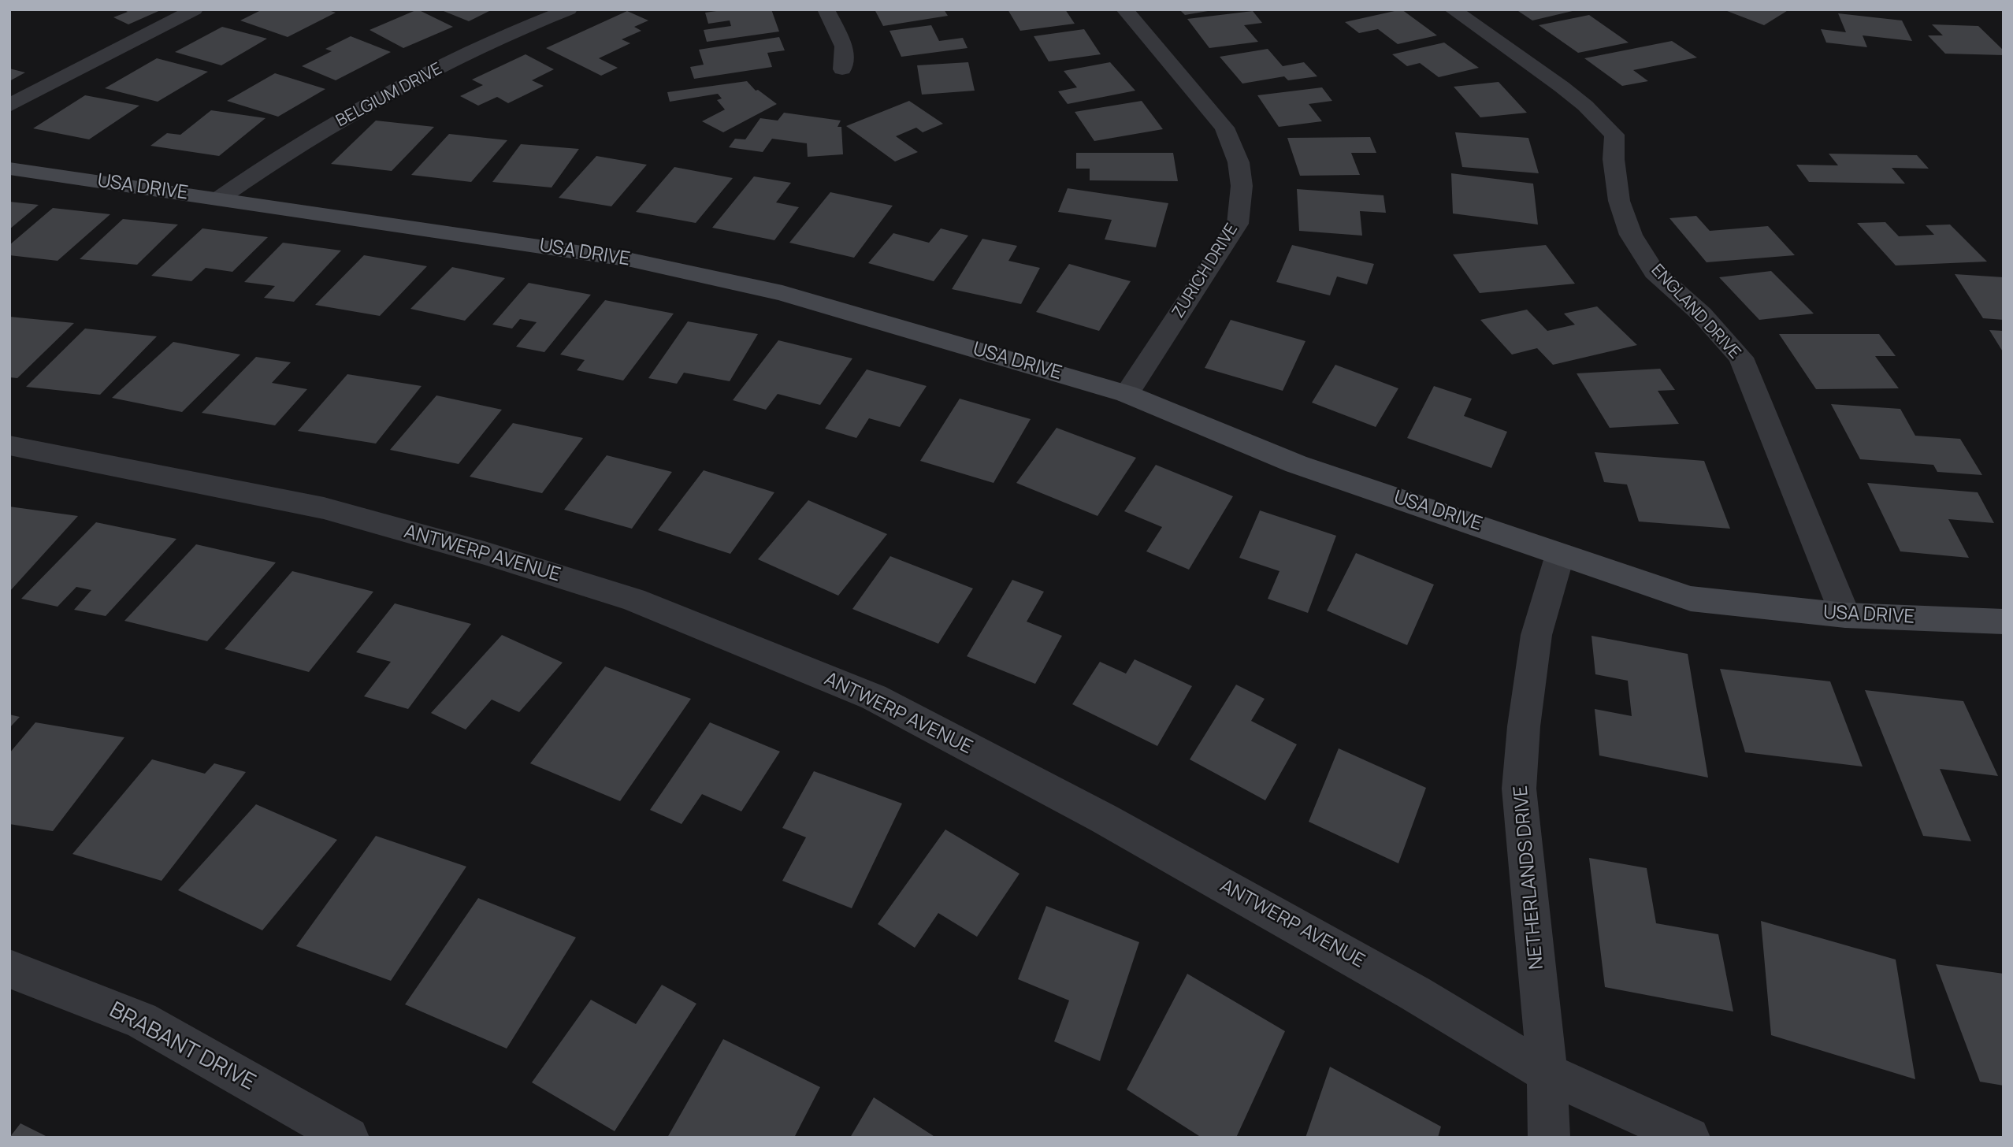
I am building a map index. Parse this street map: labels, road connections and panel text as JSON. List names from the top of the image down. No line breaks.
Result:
{"streets":{"street":["BELGIUM DRIVE","USA DRIVE","ZURICH DRIVE","ENGLAND DRIVE","ANTWERP AVENUE","NETHERLANDS DRIVE","BRABANT DRIVE"]},"crossings":[["BELGIUM DRIVE","USA DRIVE"],["USA DRIVE","ZURICH DRIVE"],["USA DRIVE","ENGLAND DRIVE"],["USA DRIVE","NETHERLANDS DRIVE"],["ANTWERP AVENUE","NETHERLANDS DRIVE"]]}
